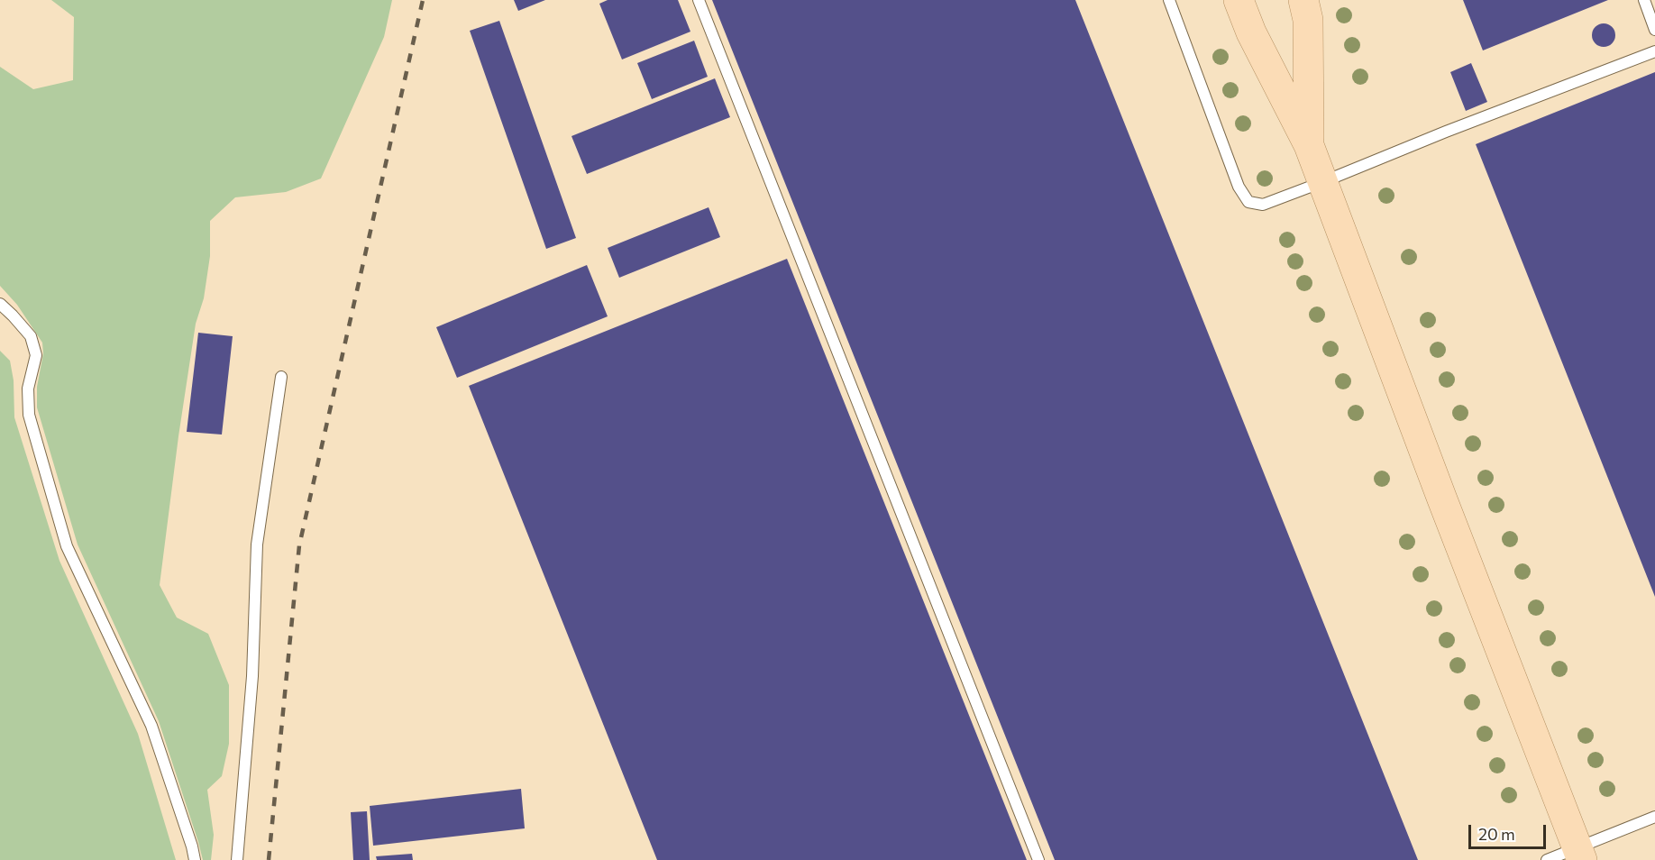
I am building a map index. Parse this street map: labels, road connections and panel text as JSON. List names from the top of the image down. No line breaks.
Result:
{"scale_bar":"20 m"}
